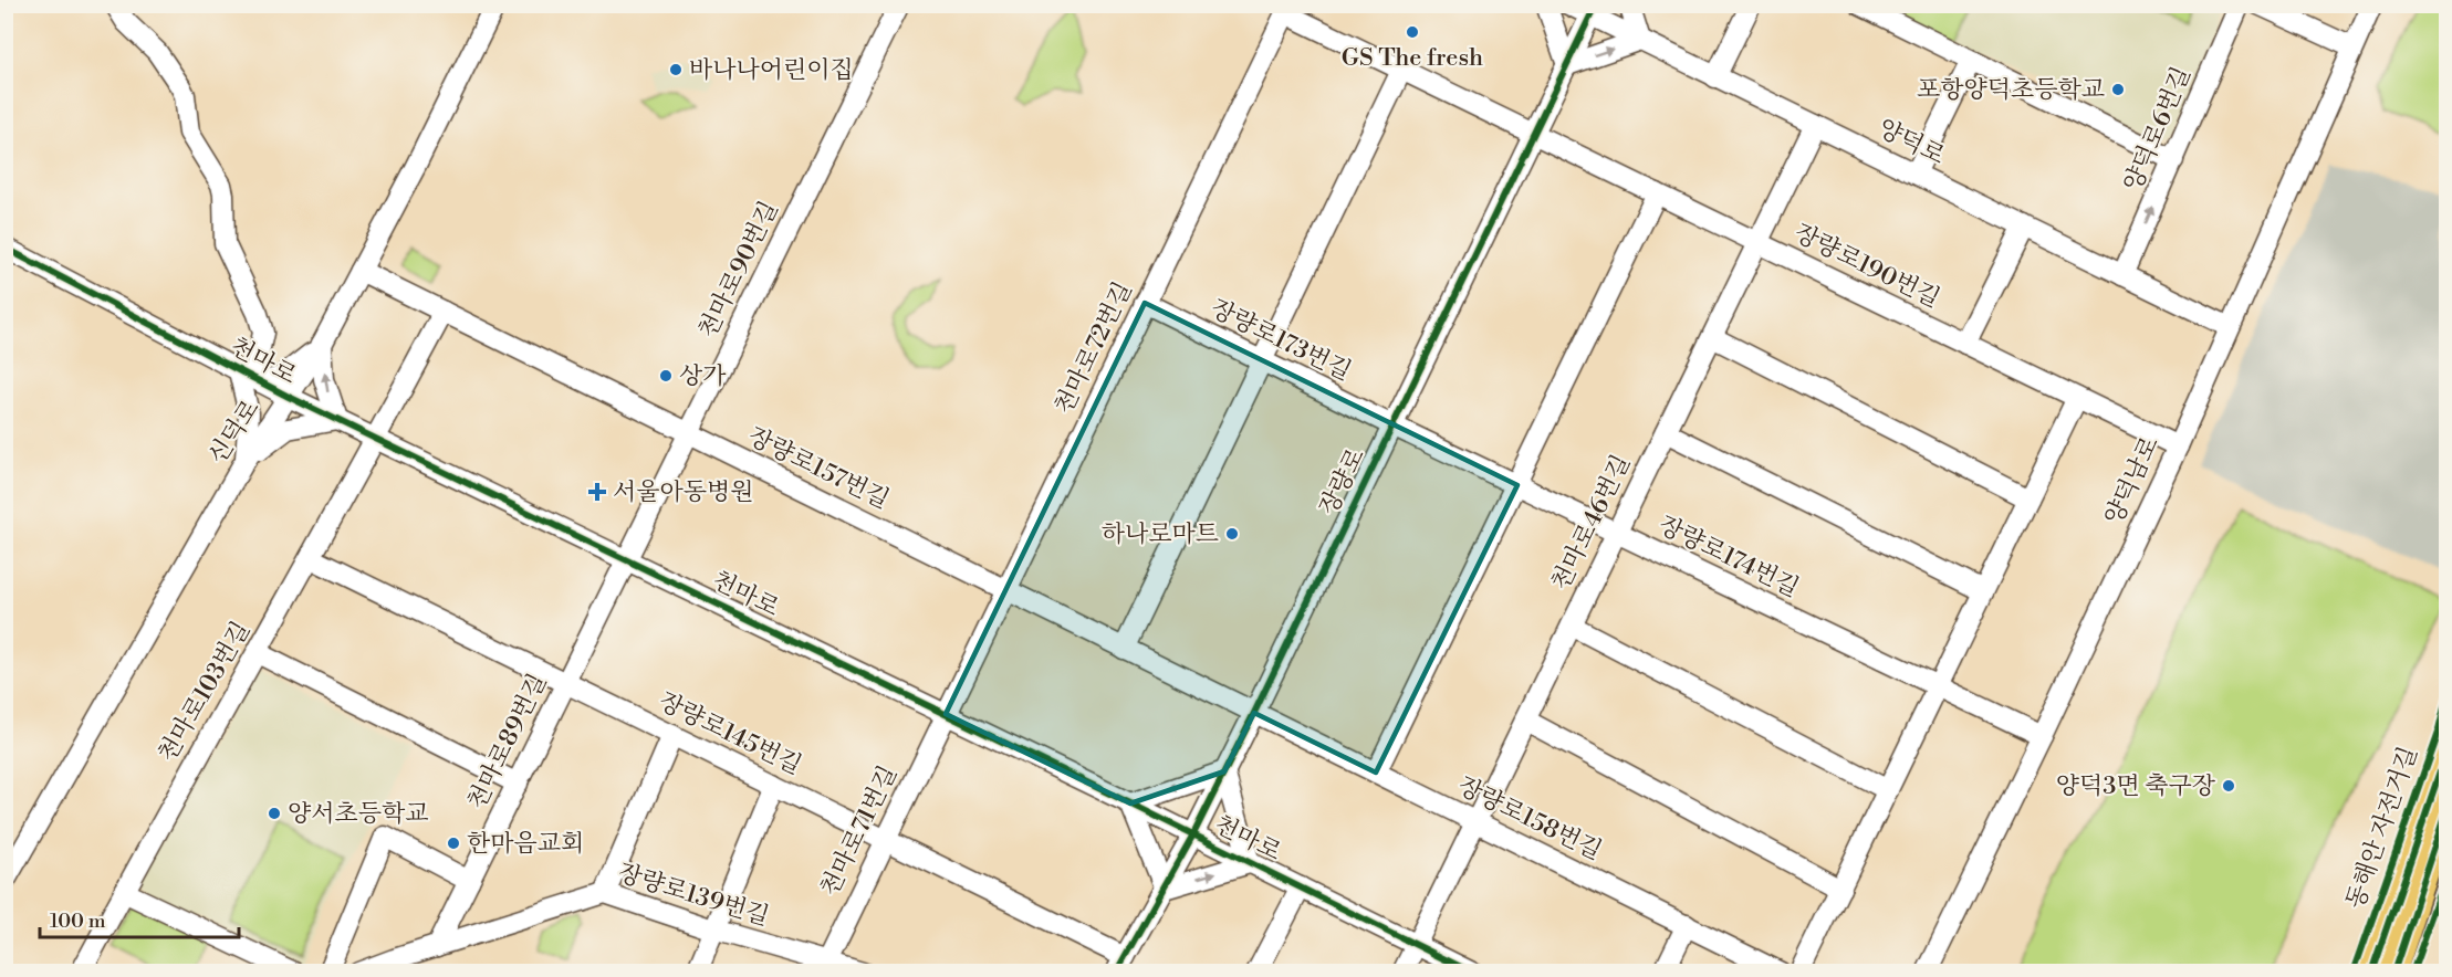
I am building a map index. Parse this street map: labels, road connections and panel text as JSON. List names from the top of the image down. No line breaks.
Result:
{"streets":{"street":["양덕로6번길","양덕로","장량로190번길","천마로90번길","장량로173번길","천마로72번길","천마로","신덕로","장량로157번길","양덕남로","장량로","천마로46번길","장량로174번길","천마로103번길","장량로145번길","천마로89번길","장량로158번길","천마로71번길","장량로139번길"],"cycle path":["동해안 자전거길"]},"crossings":[["양덕로6번길","양덕로"],["양덕로","양덕남로"],["양덕로","장량로"],["양덕로","천마로46번길"],["장량로190번길","천마로72번길"],["장량로190번길","양덕남로"],["장량로190번길","장량로"],["장량로190번길","천마로46번길"],["천마로90번길","천마로"],["천마로90번길","장량로157번길"],["천마로90번길","천마로89번길"],["장량로173번길","천마로72번길"],["장량로173번길","장량로"],["장량로173번길","장량로174번길"],["천마로72번길","천마로"],["천마로72번길","장량로157번길"],["천마로72번길","천마로71번길"],["천마로","신덕로"],["천마로","장량로"],["천마로","천마로46번길"],["천마로","천마로103번길"],["천마로","천마로89번길"],["천마로","천마로71번길"],["신덕로","장량로157번길"],["장량로157번길","장량로"],["장량로157번길","천마로103번길"],["장량로157번길","장량로158번길"],["양덕남로","장량로174번길"],["장량로","장량로174번길"],["장량로","장량로145번길"],["장량로","장량로158번길"],["천마로46번길","장량로174번길"],["천마로46번길","장량로158번길"],["천마로103번길","장량로145번길"],["장량로145번길","천마로89번길"],["장량로145번길","천마로71번길"],["천마로89번길","장량로139번길"],["천마로71번길","장량로139번길"]],"one_way":["양덕로6번길"],"places":{"other":["GS The fresh","바나나어린이집","포항양덕초등학교","상가","하나로마트","양덕3면 축구장","양서초등학교","한마음교회"],"health":["서울아동병원"]},"scale_bar":"100 m"}
